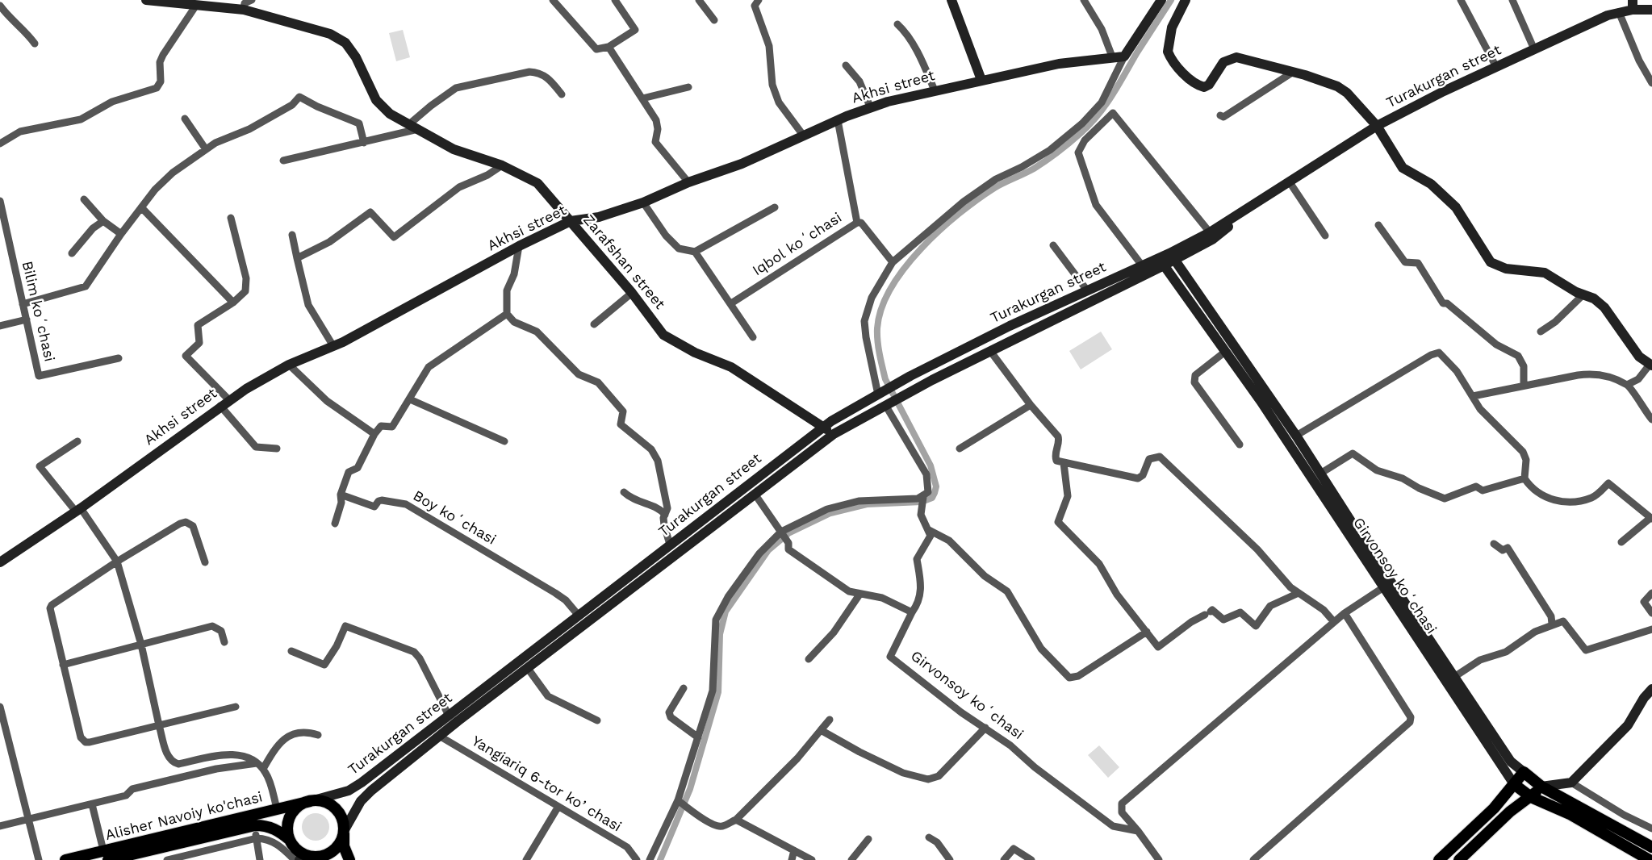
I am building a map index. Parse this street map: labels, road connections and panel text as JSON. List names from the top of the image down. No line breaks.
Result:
{"streets":{"main road":["Turakurgan street","Akhsi street","Zarafshan street","Girvonsoy koʻchasi","Alisher Navoiy ko'chasi"],"street":["Iqbol koʻchasi","Bilim koʻchasi","Boy koʻchasi","Yangiаriq 6-tor koʼchasi"]},"crossings":[["Turakurgan street","Zarafshan street"],["Turakurgan street","Boy koʻchasi"],["Turakurgan street","Girvonsoy koʻchasi"],["Turakurgan street","Yangiаriq 6-tor koʼchasi"],["Turakurgan street","Alisher Navoiy ko'chasi"],["Akhsi street","Zarafshan street"]]}
